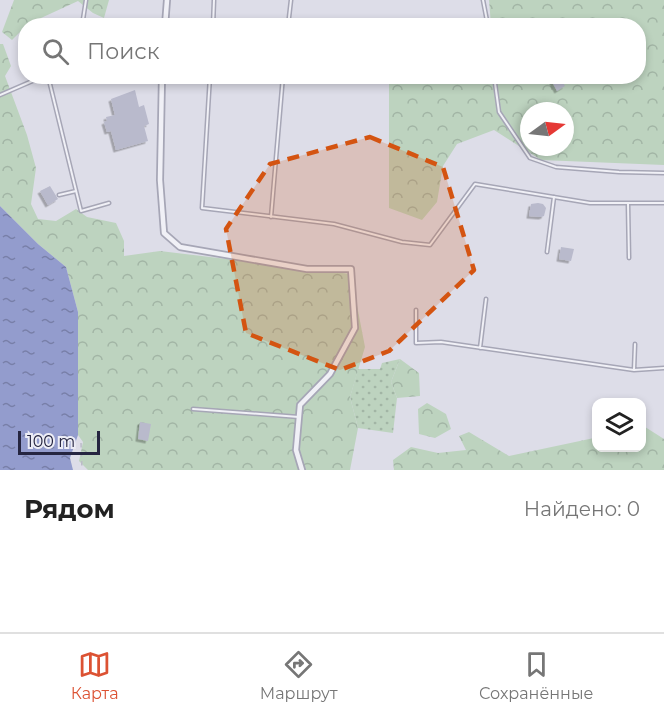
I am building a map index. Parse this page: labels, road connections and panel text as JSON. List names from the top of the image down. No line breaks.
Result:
{"scale_bar":"100 m","north":"right","page":{"search":"Поиск","scale":"100 m","heading":["Рядом","Найдено: 0"],"nav":["Карта","Маршрут","Сохранённые"]}}
